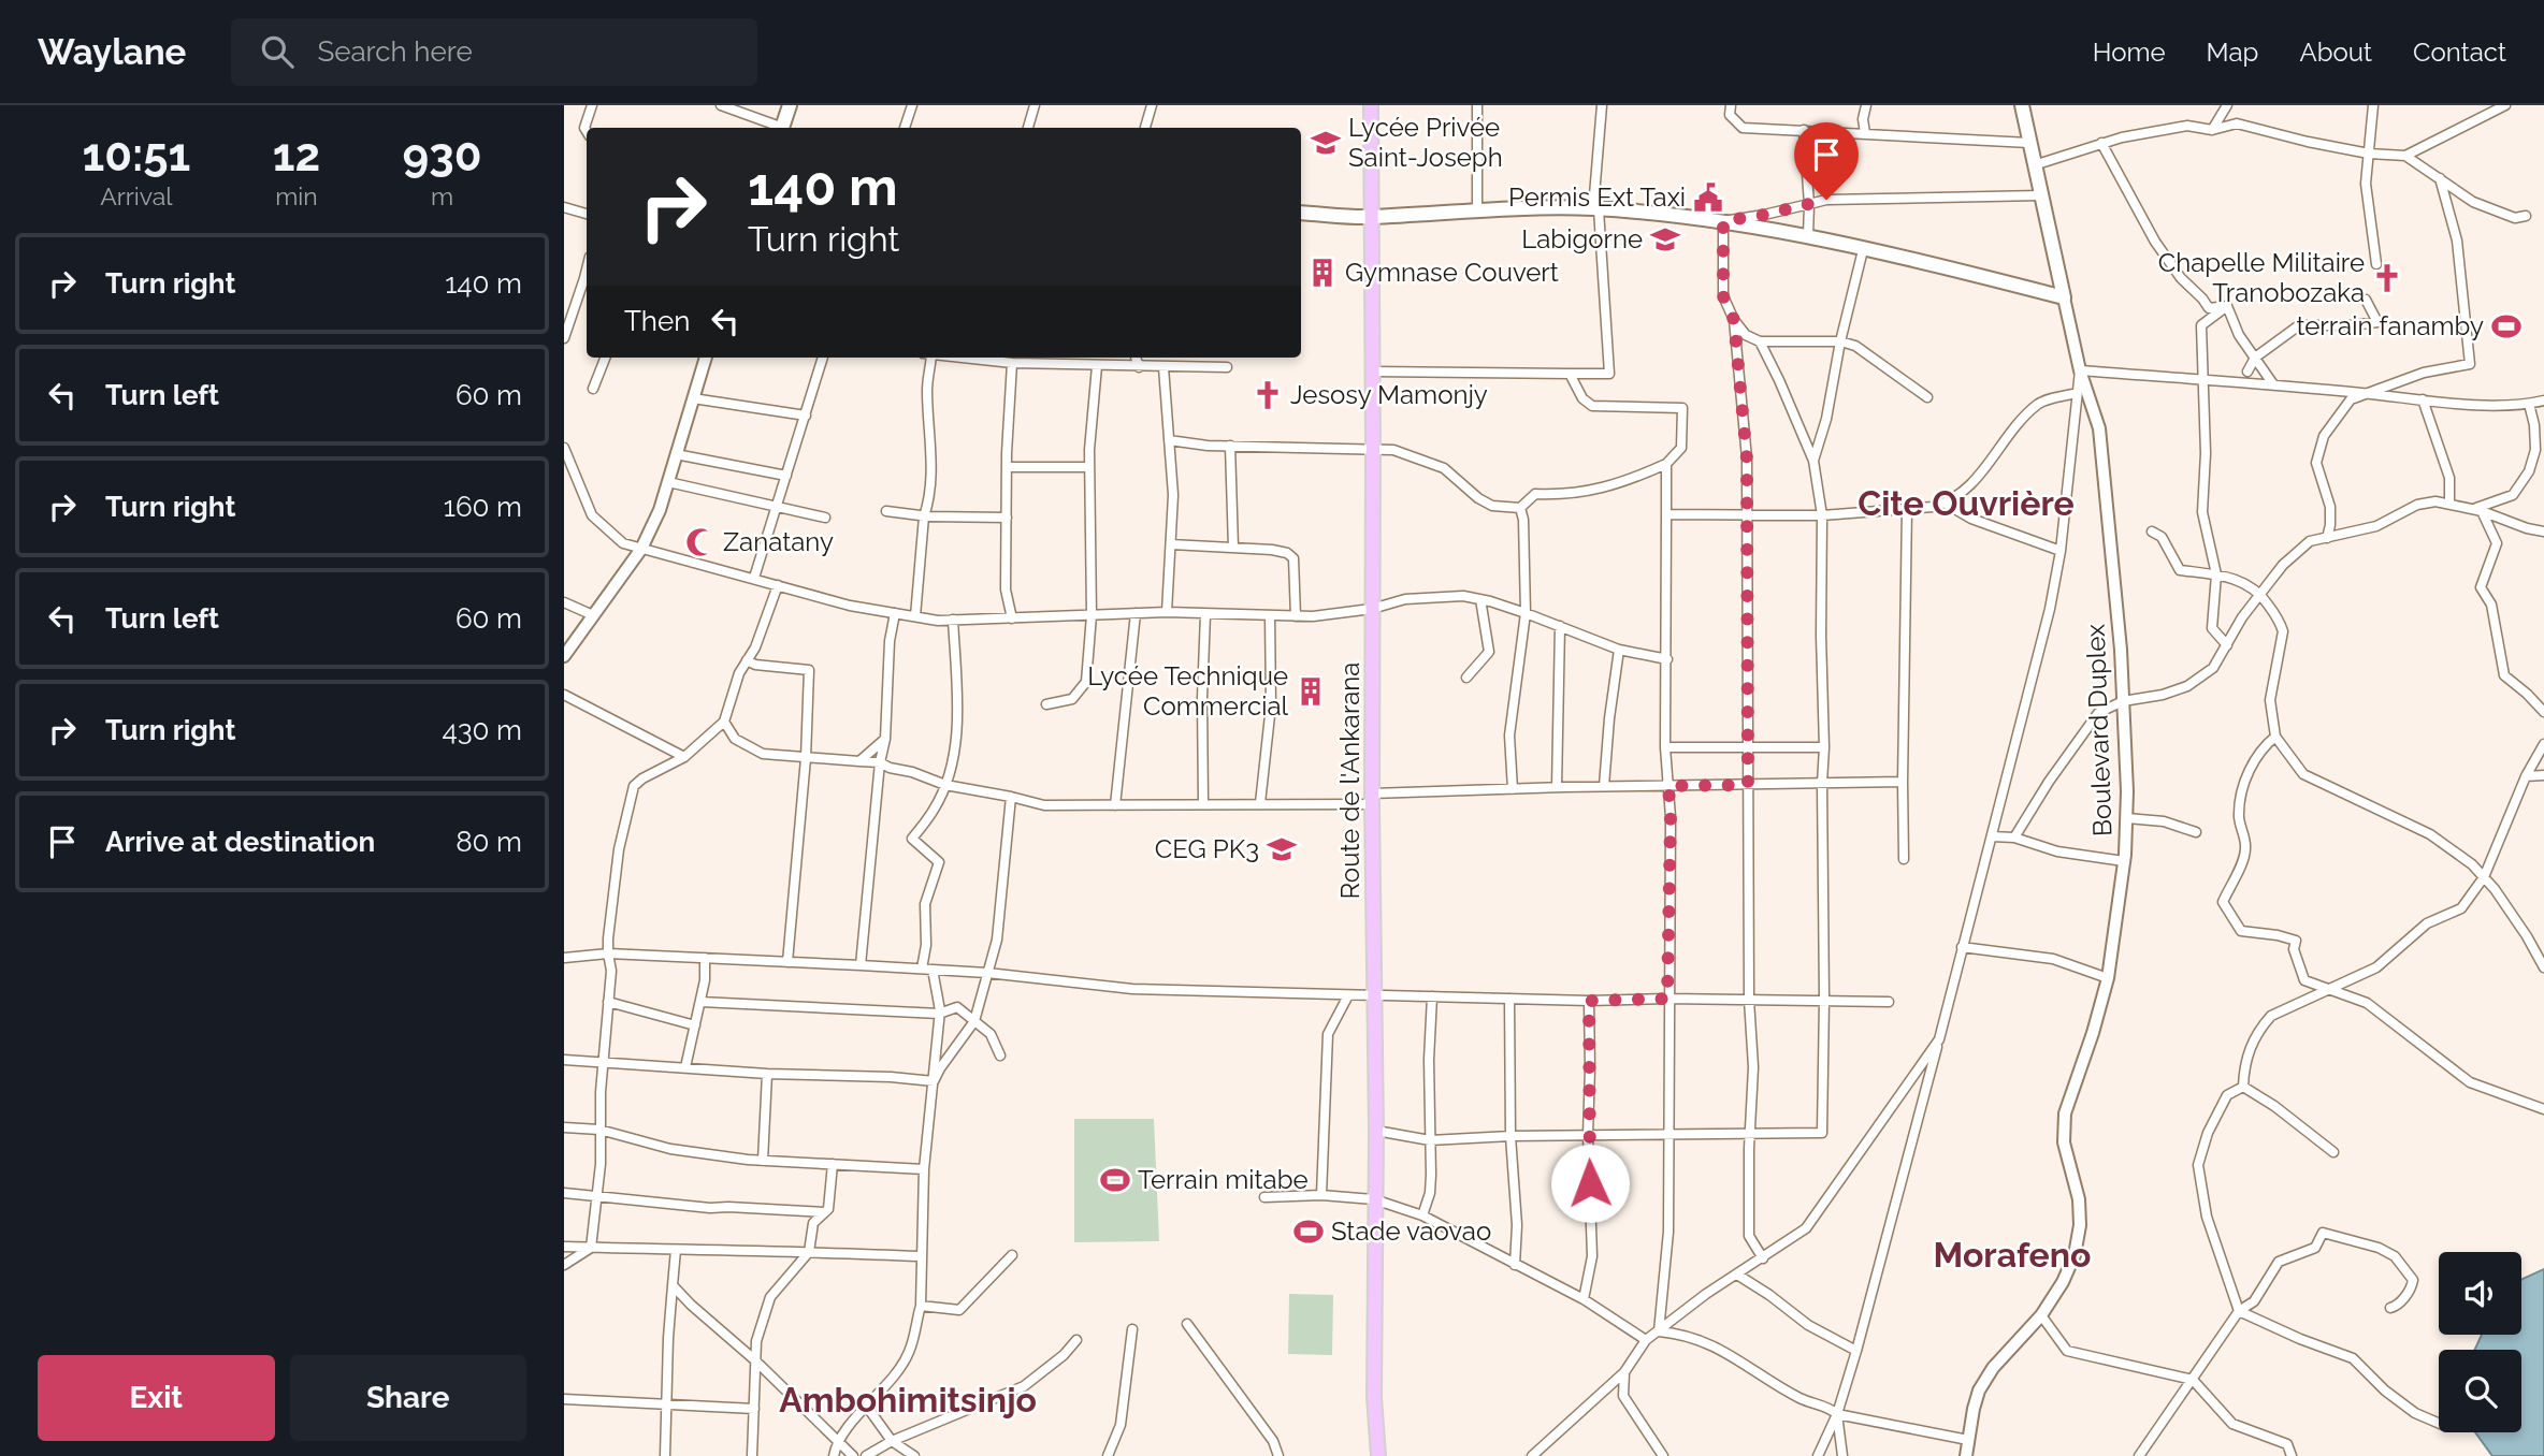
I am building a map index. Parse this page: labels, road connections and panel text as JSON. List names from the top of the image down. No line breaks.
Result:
{"streets":{"main road":["Boulevard Duplex","Route de l'Ankarana"]},"districts":["Cite Ouvrière","Morafeno","Ambohimitsinjo"],"places":{"school or university":["Lycée Privée Saint-Joseph","Labigorne","CEG PK3"],"public building":["Permis Ext Taxi"],"building":["Gymnase Couvert","Lycée Technique Commercial"],"church":["Chapelle Militaire Tranobozaka","Jesosy Mamonjy"],"sports":["terrain fanamby","Terrain mitabe","Stade vaovao"],"mosque":["Zanatany"]},"page":{"header":"Waylane","search":"Search here","nav":["Home","Map","About","Contact"],"eta":["10:51","Arrival","12","min","930","m"],"turn":["140 m","Turn right"],"list":[{"name":"Turn right","value":"140 m"},{"name":"Turn left","value":"60 m"},{"name":"Turn right","value":"160 m"},{"name":"Turn left","value":"60 m"},{"name":"Turn right","value":"430 m"},{"name":"Arrive at destination","value":"80 m"}],"then":"Then","buttons":["Exit","Share"]}}
